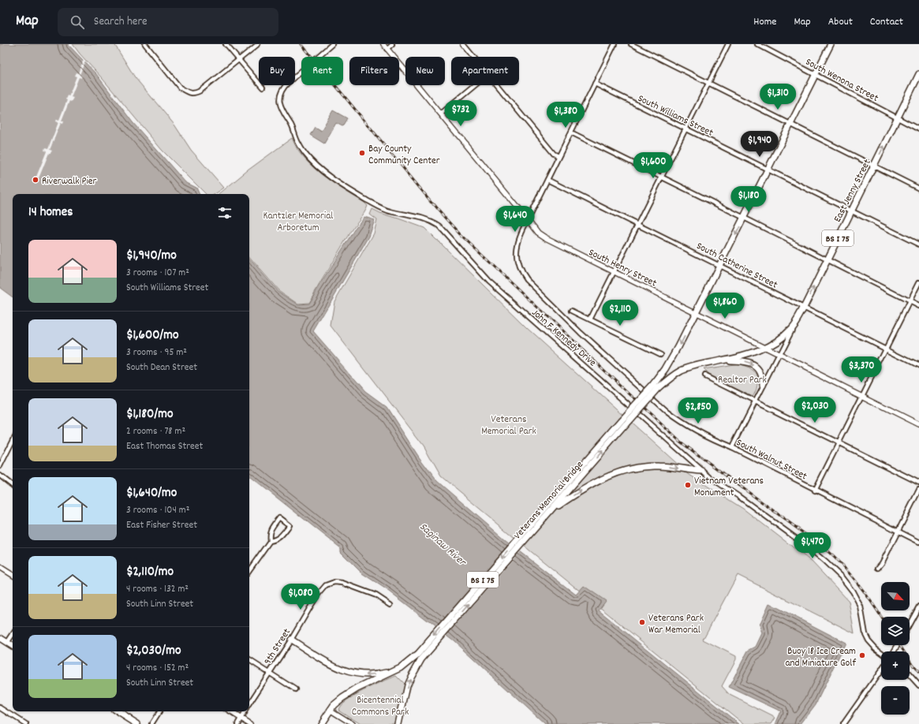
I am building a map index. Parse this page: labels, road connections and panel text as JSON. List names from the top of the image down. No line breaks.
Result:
{"streets":{"main road":["East Jenny Street","BS I 75","Veterans Memorial Bridge"],"street":["South Wenona Street","South Williams Street","South Catherine Street","South Henry Street","John F Kennedy Drive","South Walnut Street","9th Street"]},"crossings":[["South Wenona Street","East Jenny Street"],["South Wenona Street","BS I 75"],["South Williams Street","East Jenny Street"],["South Williams Street","BS I 75"],["East Jenny Street","BS I 75"],["East Jenny Street","South Catherine Street"],["East Jenny Street","South Henry Street"],["East Jenny Street","South Walnut Street"],["East Jenny Street","Veterans Memorial Bridge"],["BS I 75","South Catherine Street"],["BS I 75","South Henry Street"],["BS I 75","Veterans Memorial Bridge"],["South Henry Street","South Walnut Street"],["South Henry Street","Veterans Memorial Bridge"]],"water":["Saginaw River"],"parks":["Kantzler Memorial Arboretum","Realtor Park","Veterans Memorial Park","Bicentennial Commons Park"],"places":["Bay County Community Center","Riverwalk Pier","Vietnam Veterans Monument","Veterans Park War Memorial","Buoy 18 Ice Cream and Miniature Golf"],"north":"bottom right","page":{"header":"Map","search":"Search here","nav":["Home","Map","About","Contact"],"chip":["Buy","Rent","Filters","New","Apartment"],"price":["$1,310","$732","$1,380","$1,940","$1,600","$1,180","$1,640","$1,860","$2,110","$3,370","$2,030","$2,850","$1,470","$1,080"],"heading":"14 homes","list":[{"name":"$1,940/mo","note":"3 rooms · 107 m² · South Williams Street"},{"name":"$1,600/mo","note":"3 rooms · 95 m² · South Dean Street"},{"name":"$1,180/mo","note":"2 rooms · 78 m² · East Thomas Street"},{"name":"$1,640/mo","note":"3 rooms · 104 m² · East Fisher Street"},{"name":"$2,110/mo","note":"4 rooms · 132 m² · South Linn Street"},{"name":"$2,030/mo","note":"4 rooms · 152 m² · South Linn Street"}],"map_buttons":["+","−"]}}
